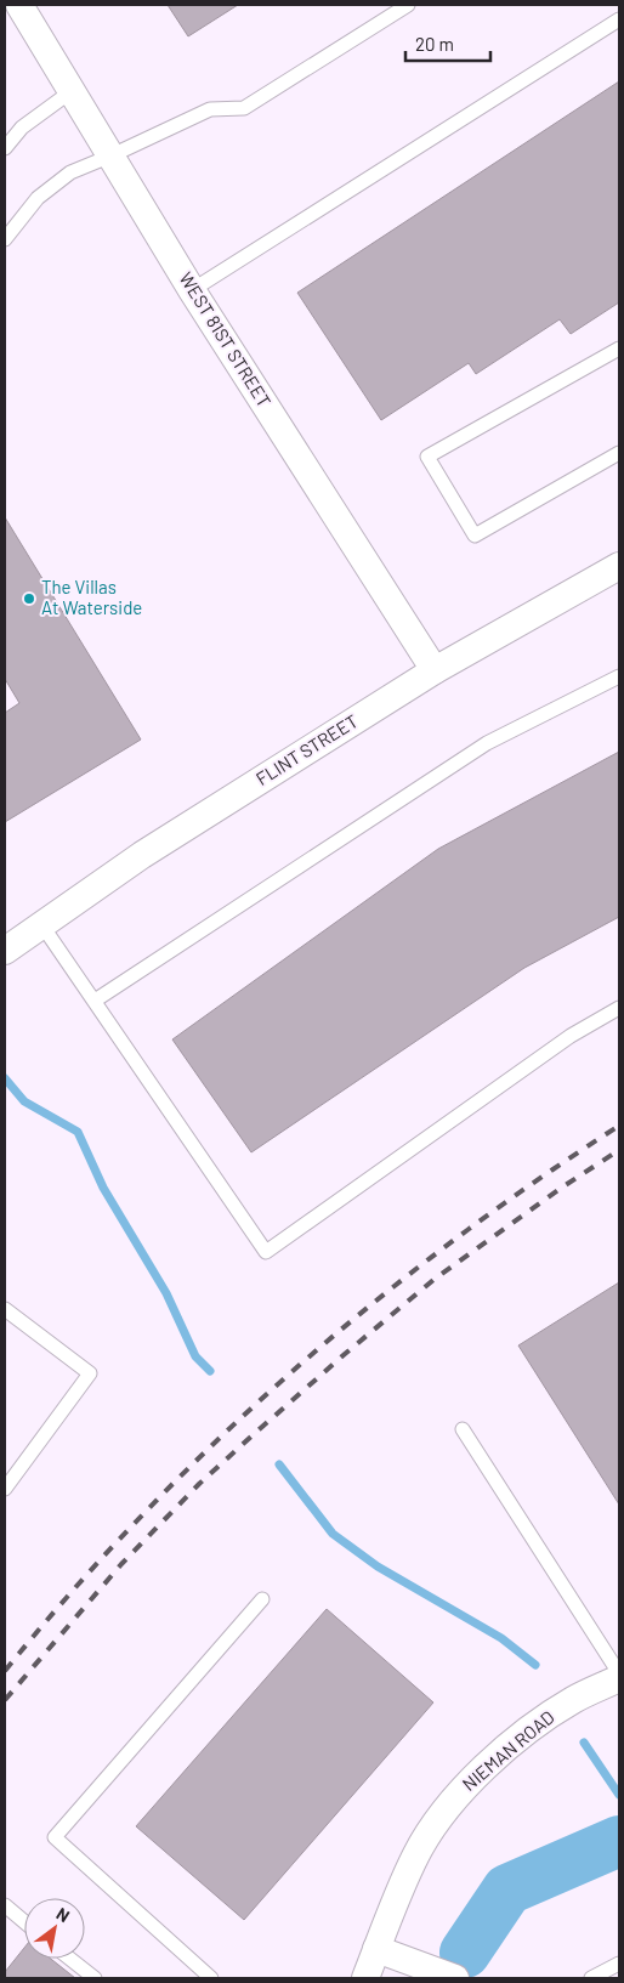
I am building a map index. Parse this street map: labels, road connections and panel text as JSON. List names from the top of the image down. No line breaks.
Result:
{"streets":{"street":["WEST 81ST STREET","FLINT STREET","NIEMAN ROAD"]},"crossings":[["WEST 81ST STREET","FLINT STREET"]],"places":["The Villas At Waterside"],"scale_bar":"20 m","north":"top right"}
